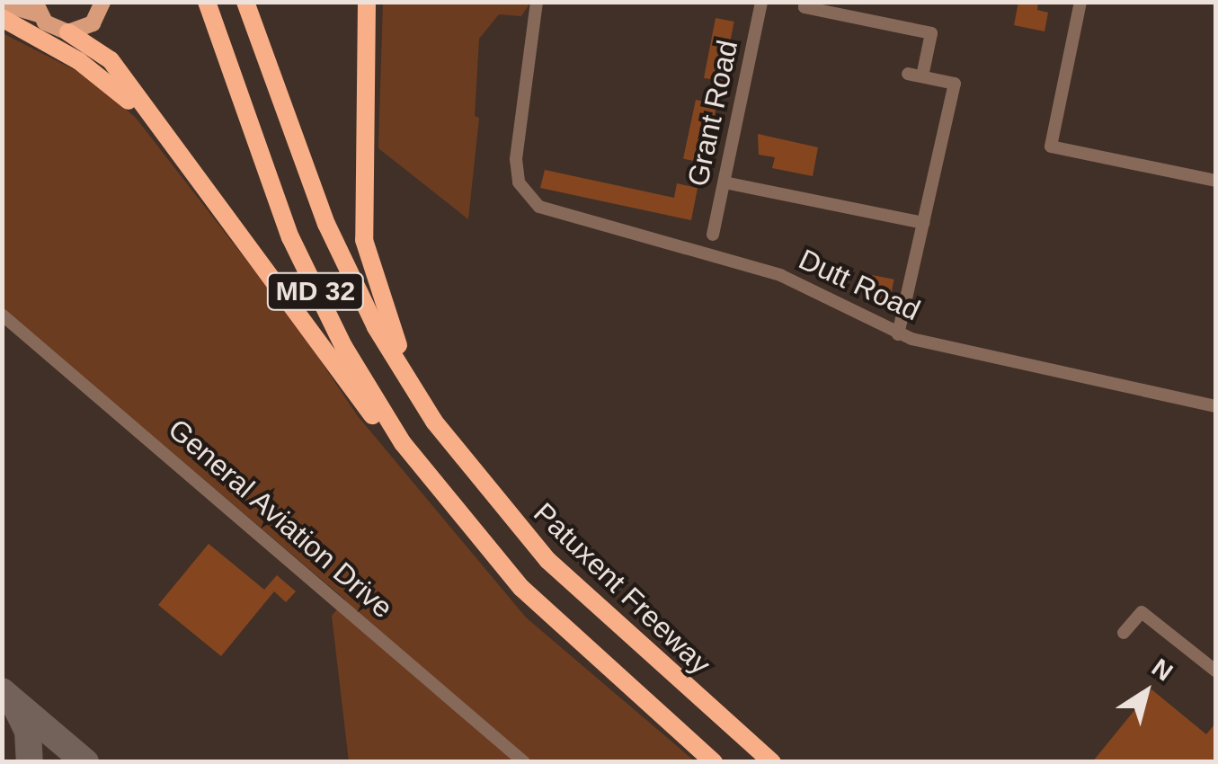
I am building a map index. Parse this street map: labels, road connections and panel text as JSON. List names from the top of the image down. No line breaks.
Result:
{"streets":{"highway":["MD 32","Patuxent Freeway"],"street":["Grant Road","Dutt Road","General Aviation Drive"]},"north":"top right"}
